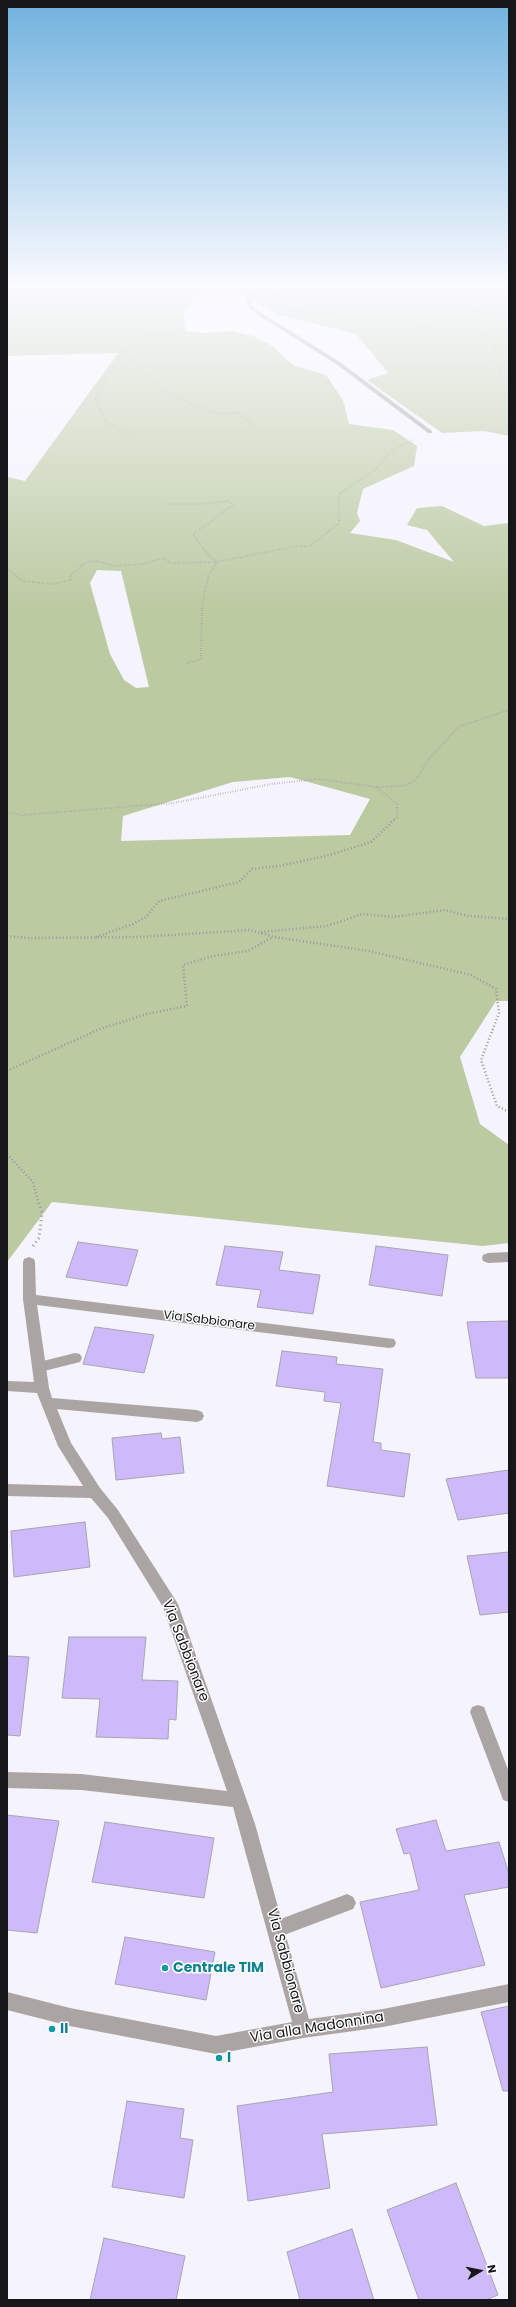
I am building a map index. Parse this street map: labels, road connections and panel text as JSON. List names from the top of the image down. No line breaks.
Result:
{"streets":{"street":["Via Sabbionare","Via alla Madonnina"]},"crossings":[["Via Sabbionare","Via alla Madonnina"]],"places":["Centrale TIM","II","I"],"north":"right"}
